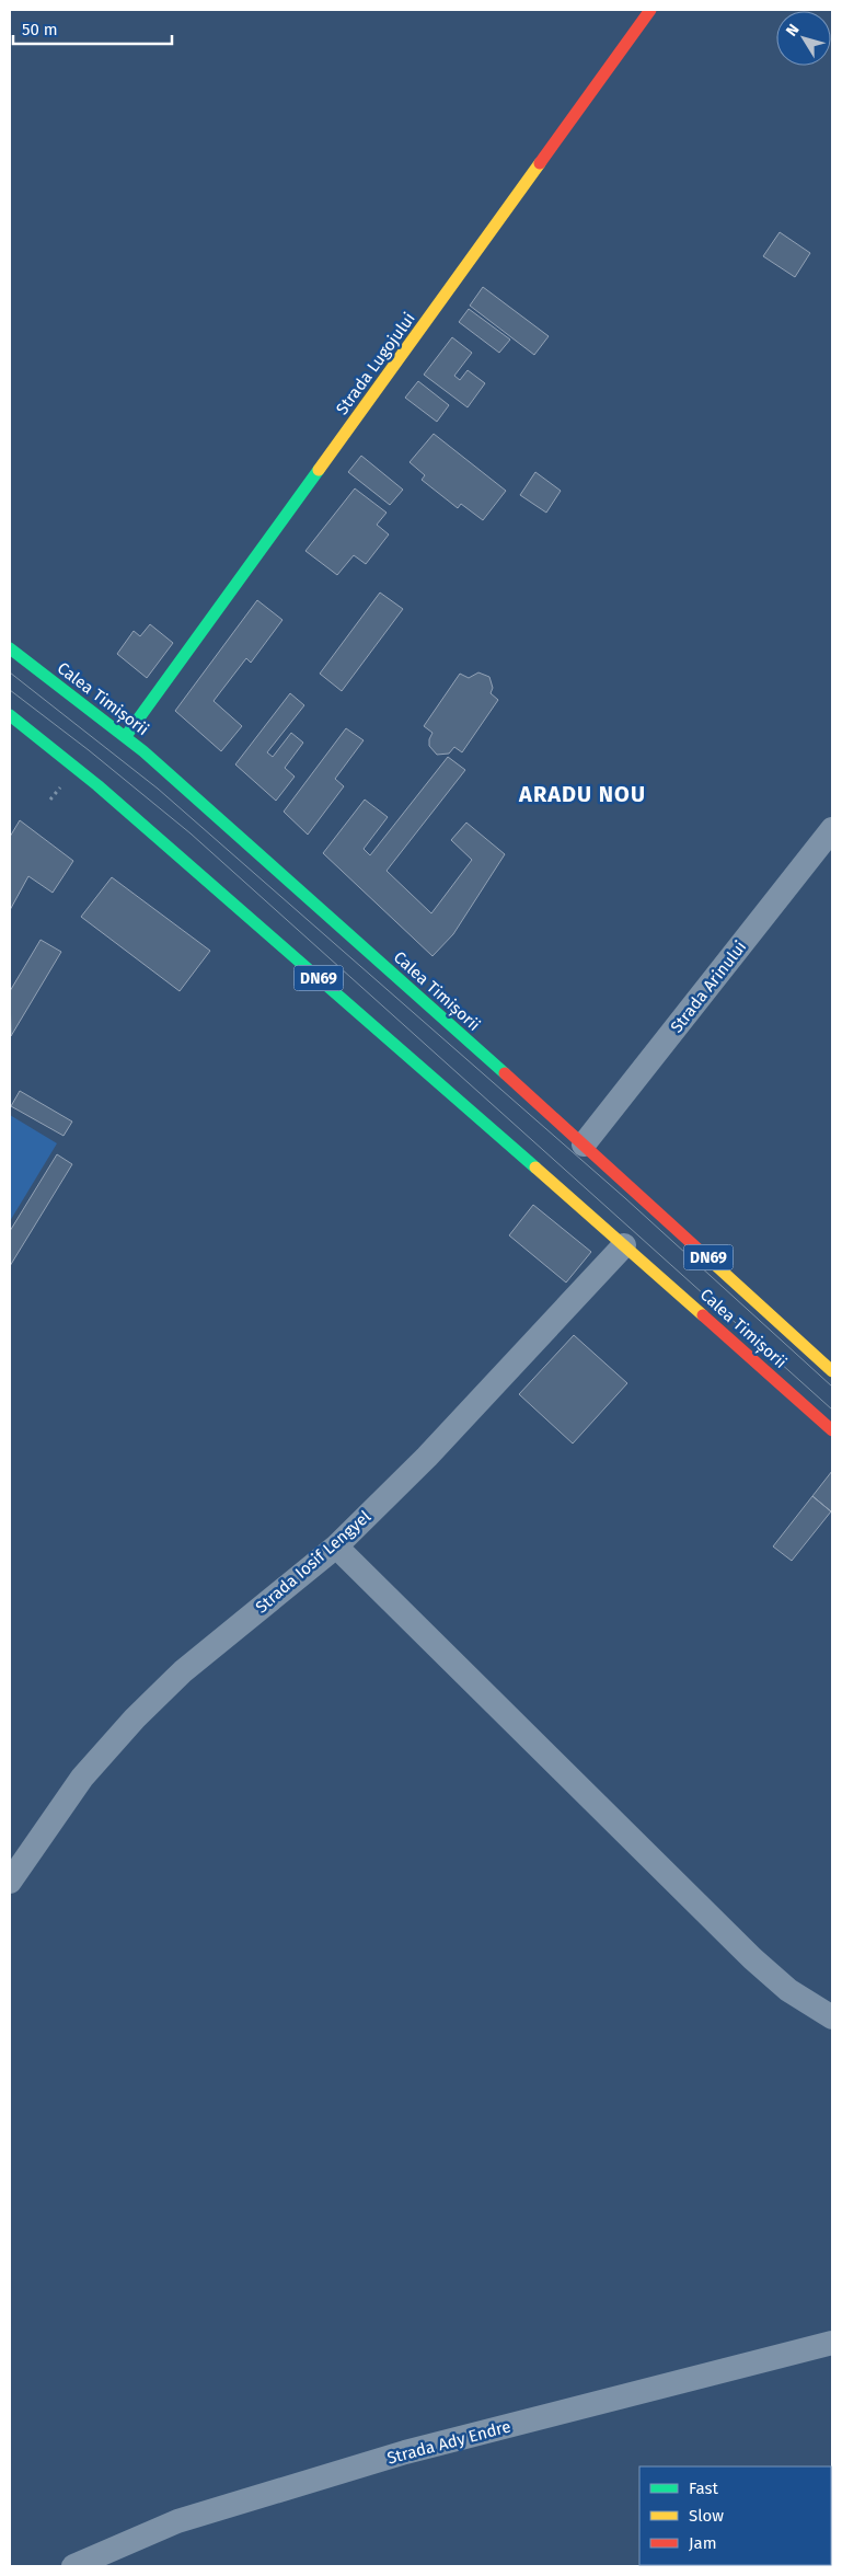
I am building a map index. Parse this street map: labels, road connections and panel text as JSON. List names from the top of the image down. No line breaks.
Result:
{"streets":{"main road":["Strada Lugojului","Calea Timișorii","DN69"],"street":["Strada Arinului","Strada Iosif Lengyel","Strada Ady Endre"]},"crossings":[["Strada Lugojului","Calea Timișorii"],["Calea Timișorii","Strada Arinului"],["Calea Timișorii","Strada Iosif Lengyel"]],"districts":["ARADU NOU"],"legend":["Fast","Slow","Jam"],"scale_bar":"50 m","north":"top left"}
